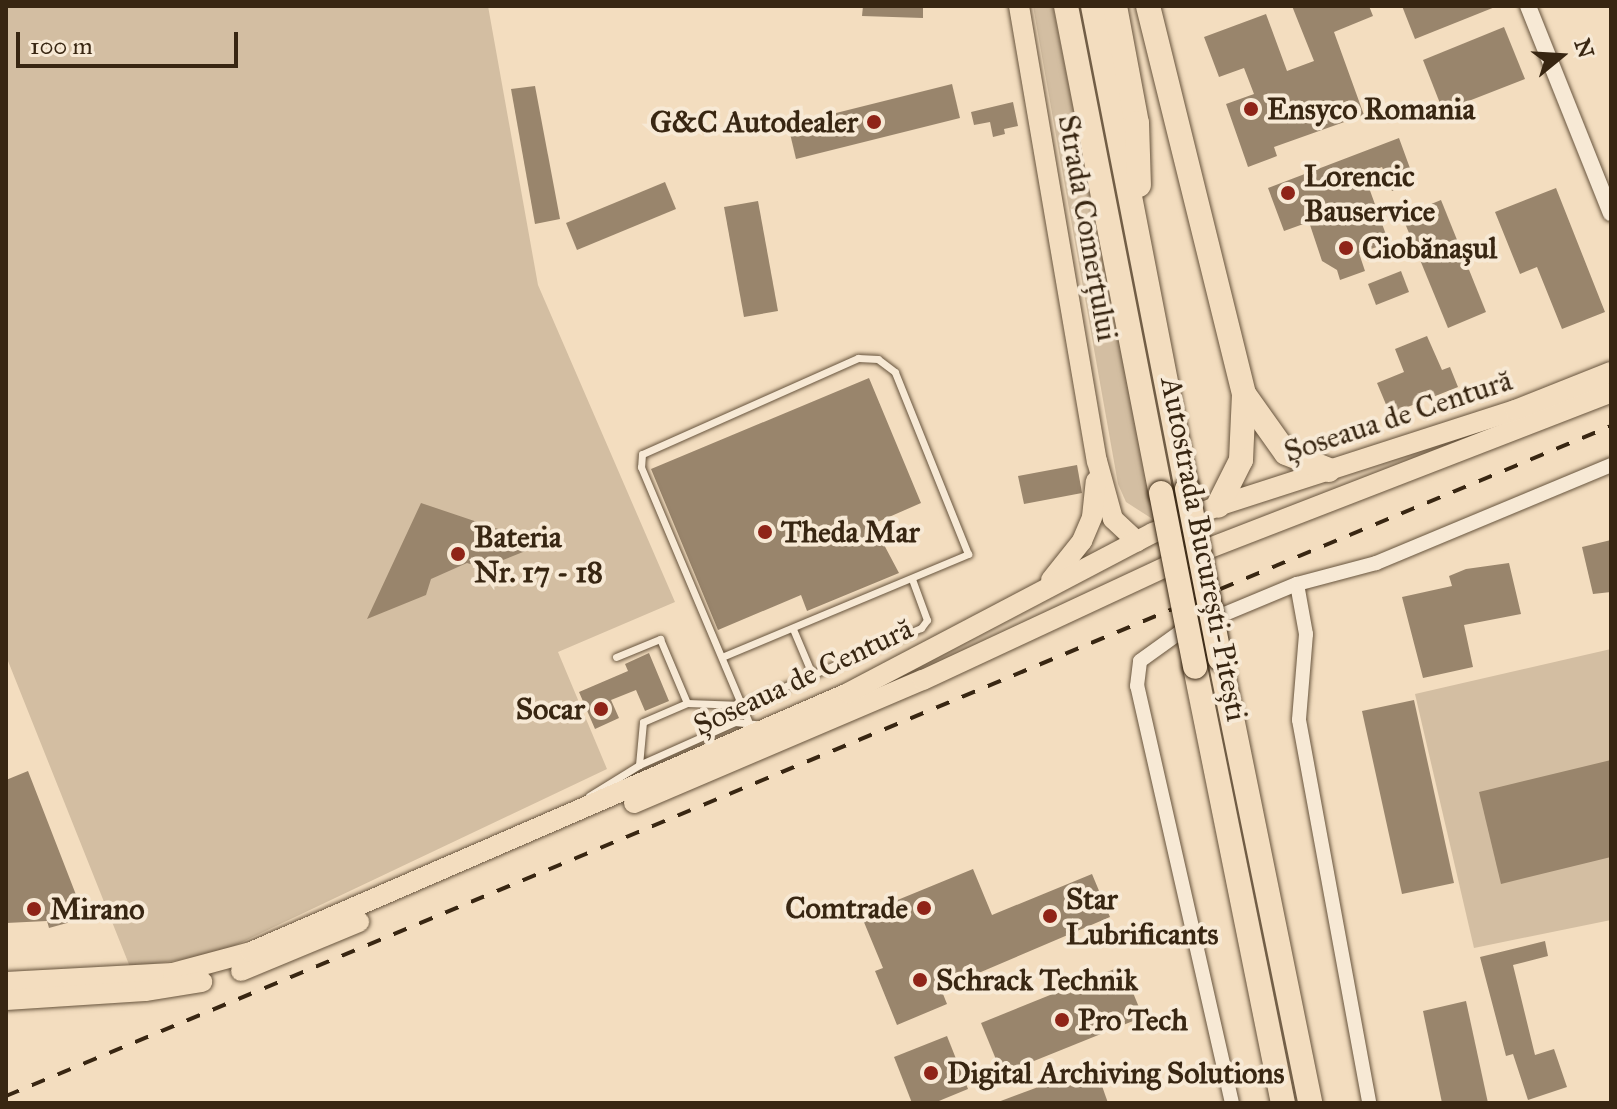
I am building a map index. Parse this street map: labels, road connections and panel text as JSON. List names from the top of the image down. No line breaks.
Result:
{"streets":{"highway":["Autostrada București-Pitești"],"main road":["Strada Comerțului","Șoseaua de Centură"]},"places":["Ensyco Romania","G&C Autodealer","Lorencic Bauservice","Ciobănașul","Theda Mar","Bateria Nr. 17 - 18","Socar","Comtrade","Mirano","Star Lubrificants","Schrack Technik","Pro Tech","Digital Archiving Solutions"],"scale_bar":"100 m","north":"right"}
